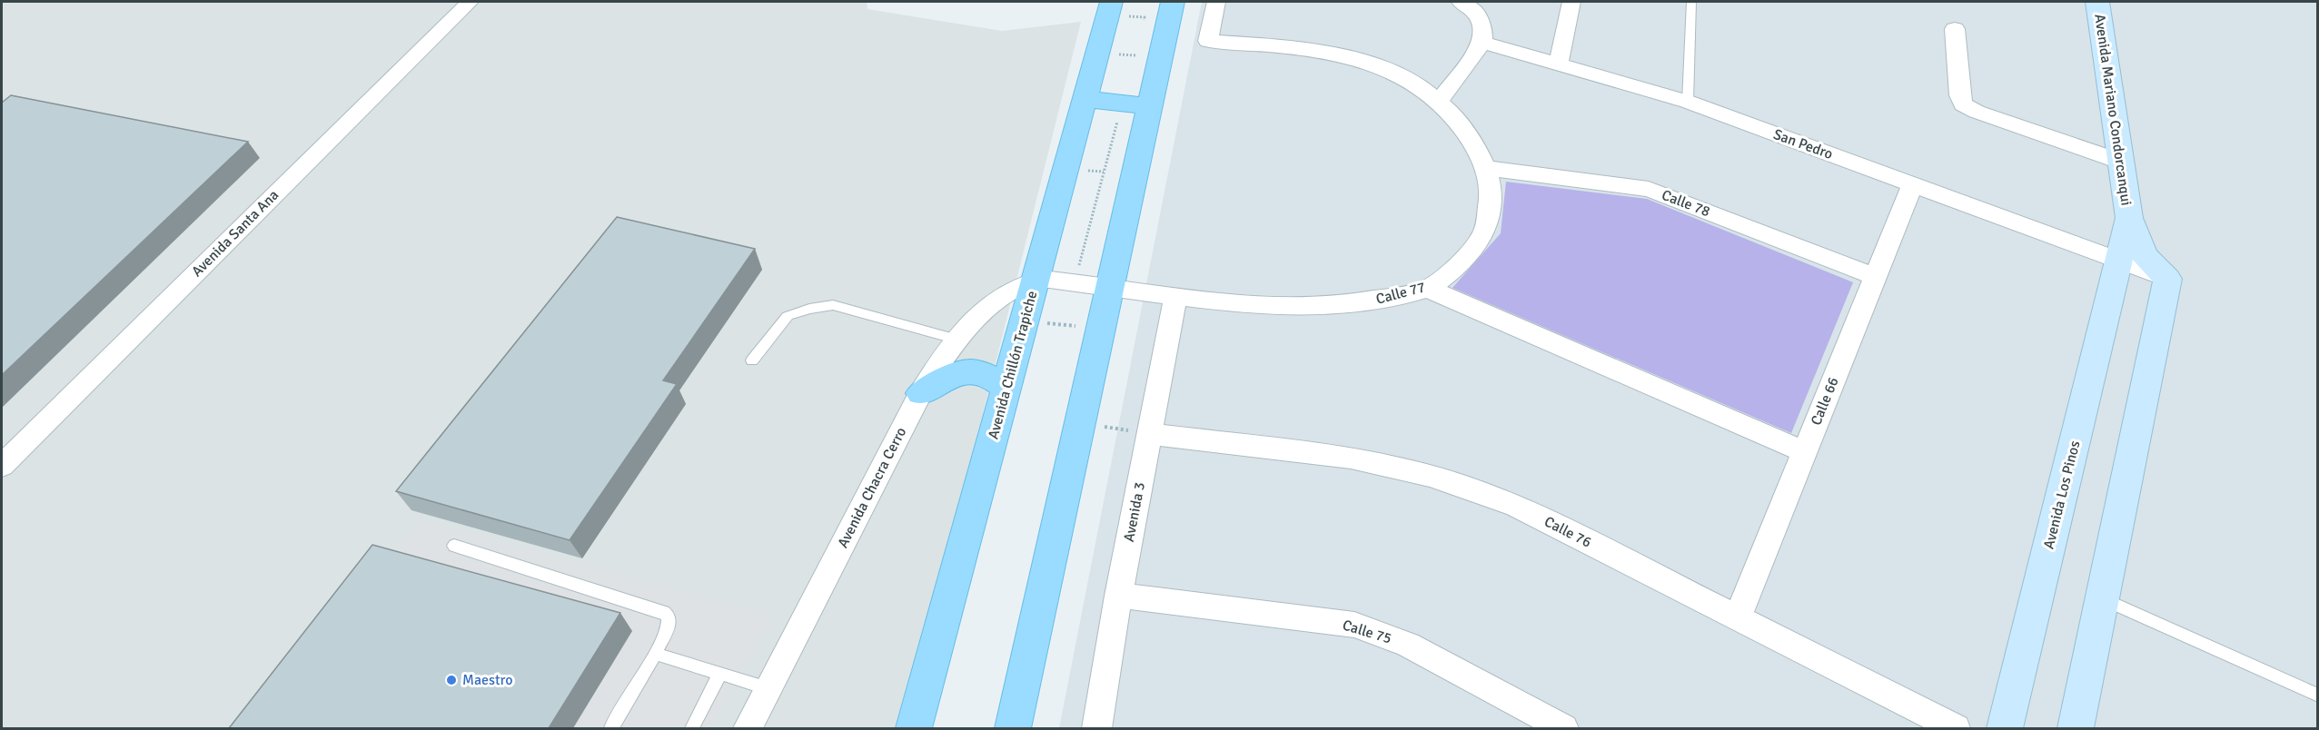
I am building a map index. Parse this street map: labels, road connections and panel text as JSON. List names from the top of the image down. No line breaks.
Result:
{"streets":{"main road":["Avenida Chillón Trapiche"],"street":["Avenida Mariano Condorcanqui","San Pedro","Calle 78","Avenida Santa Ana","Calle 77","Calle 66","Avenida Chacra Cerro","Avenida Los Pinos","Avenida 3","Calle 76","Calle 75"]},"crossings":[["Avenida Mariano Condorcanqui","San Pedro"],["Avenida Mariano Condorcanqui","Avenida Los Pinos"],["San Pedro","Calle 66"],["San Pedro","Avenida Los Pinos"],["Calle 78","Calle 77"],["Calle 78","Calle 66"],["Calle 77","Avenida Chillón Trapiche"],["Calle 77","Avenida Chacra Cerro"],["Calle 77","Avenida 3"],["Avenida Chillón Trapiche","Avenida Chacra Cerro"],["Calle 66","Calle 76"],["Avenida 3","Calle 76"],["Avenida 3","Calle 75"]],"places":["Maestro"]}
